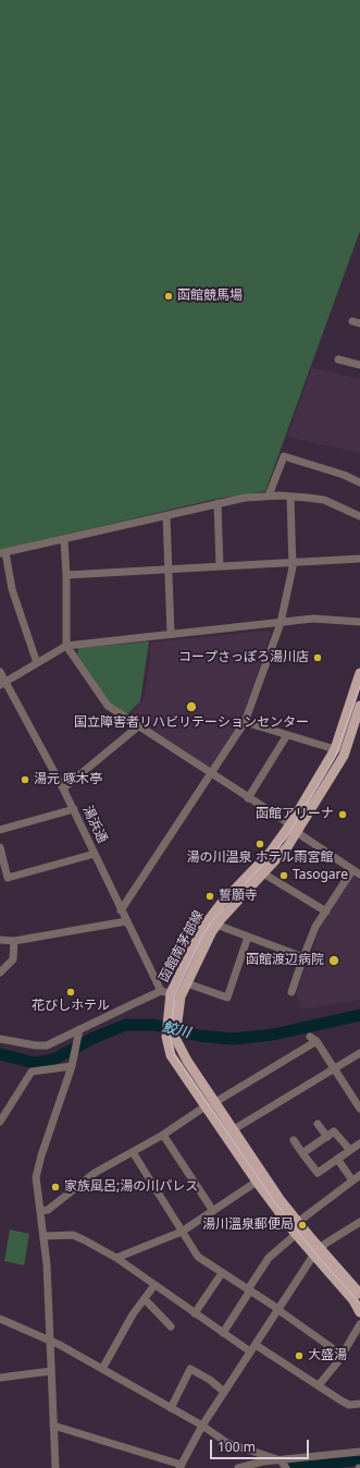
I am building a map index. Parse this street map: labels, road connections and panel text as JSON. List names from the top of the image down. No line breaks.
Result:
{"streets":{"main road":["函館南茅部線"],"street":["湯浜通"]},"crossings":[["湯浜通","函館南茅部線"]],"water":["鮫川"],"places":["函館競馬場","コープさっぽろ湯川店","国立障害者リハビリテーションセンター","湯元 啄木亭","函館アリーナ","湯の川温泉 ホテル雨宮館","Tasogare","誓願寺","函館渡辺病院","花びしホテル","家族風呂;湯の川パレス","湯川溫泉郵便局","大盛湯"],"scale_bar":"100 m"}
